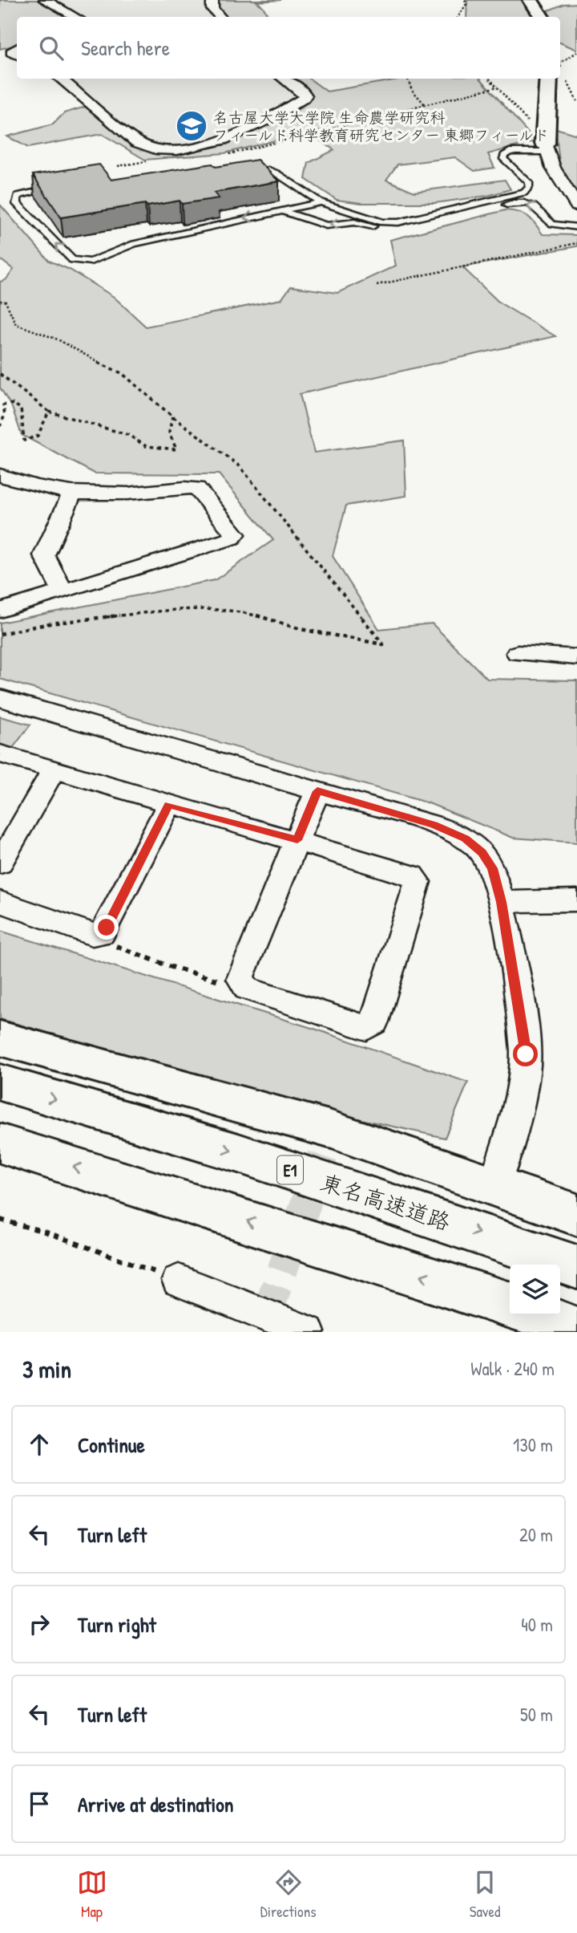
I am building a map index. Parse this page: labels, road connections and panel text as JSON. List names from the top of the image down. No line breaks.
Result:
{"streets":{"main road":["E1","東名高速道路"]},"places":{"school or university":["名古屋大学大学院 生命農学研究科 フィールド科学教育研究センター 東郷フィールド"]},"page":{"search":"Search here","heading":["3 min","Walk · 240 m"],"list":[["Continue","130 m"],["Turn left","20 m"],["Turn right","40 m"],["Turn left","50 m"],"Arrive at destination"],"nav":["Map","Directions","Saved"]}}
